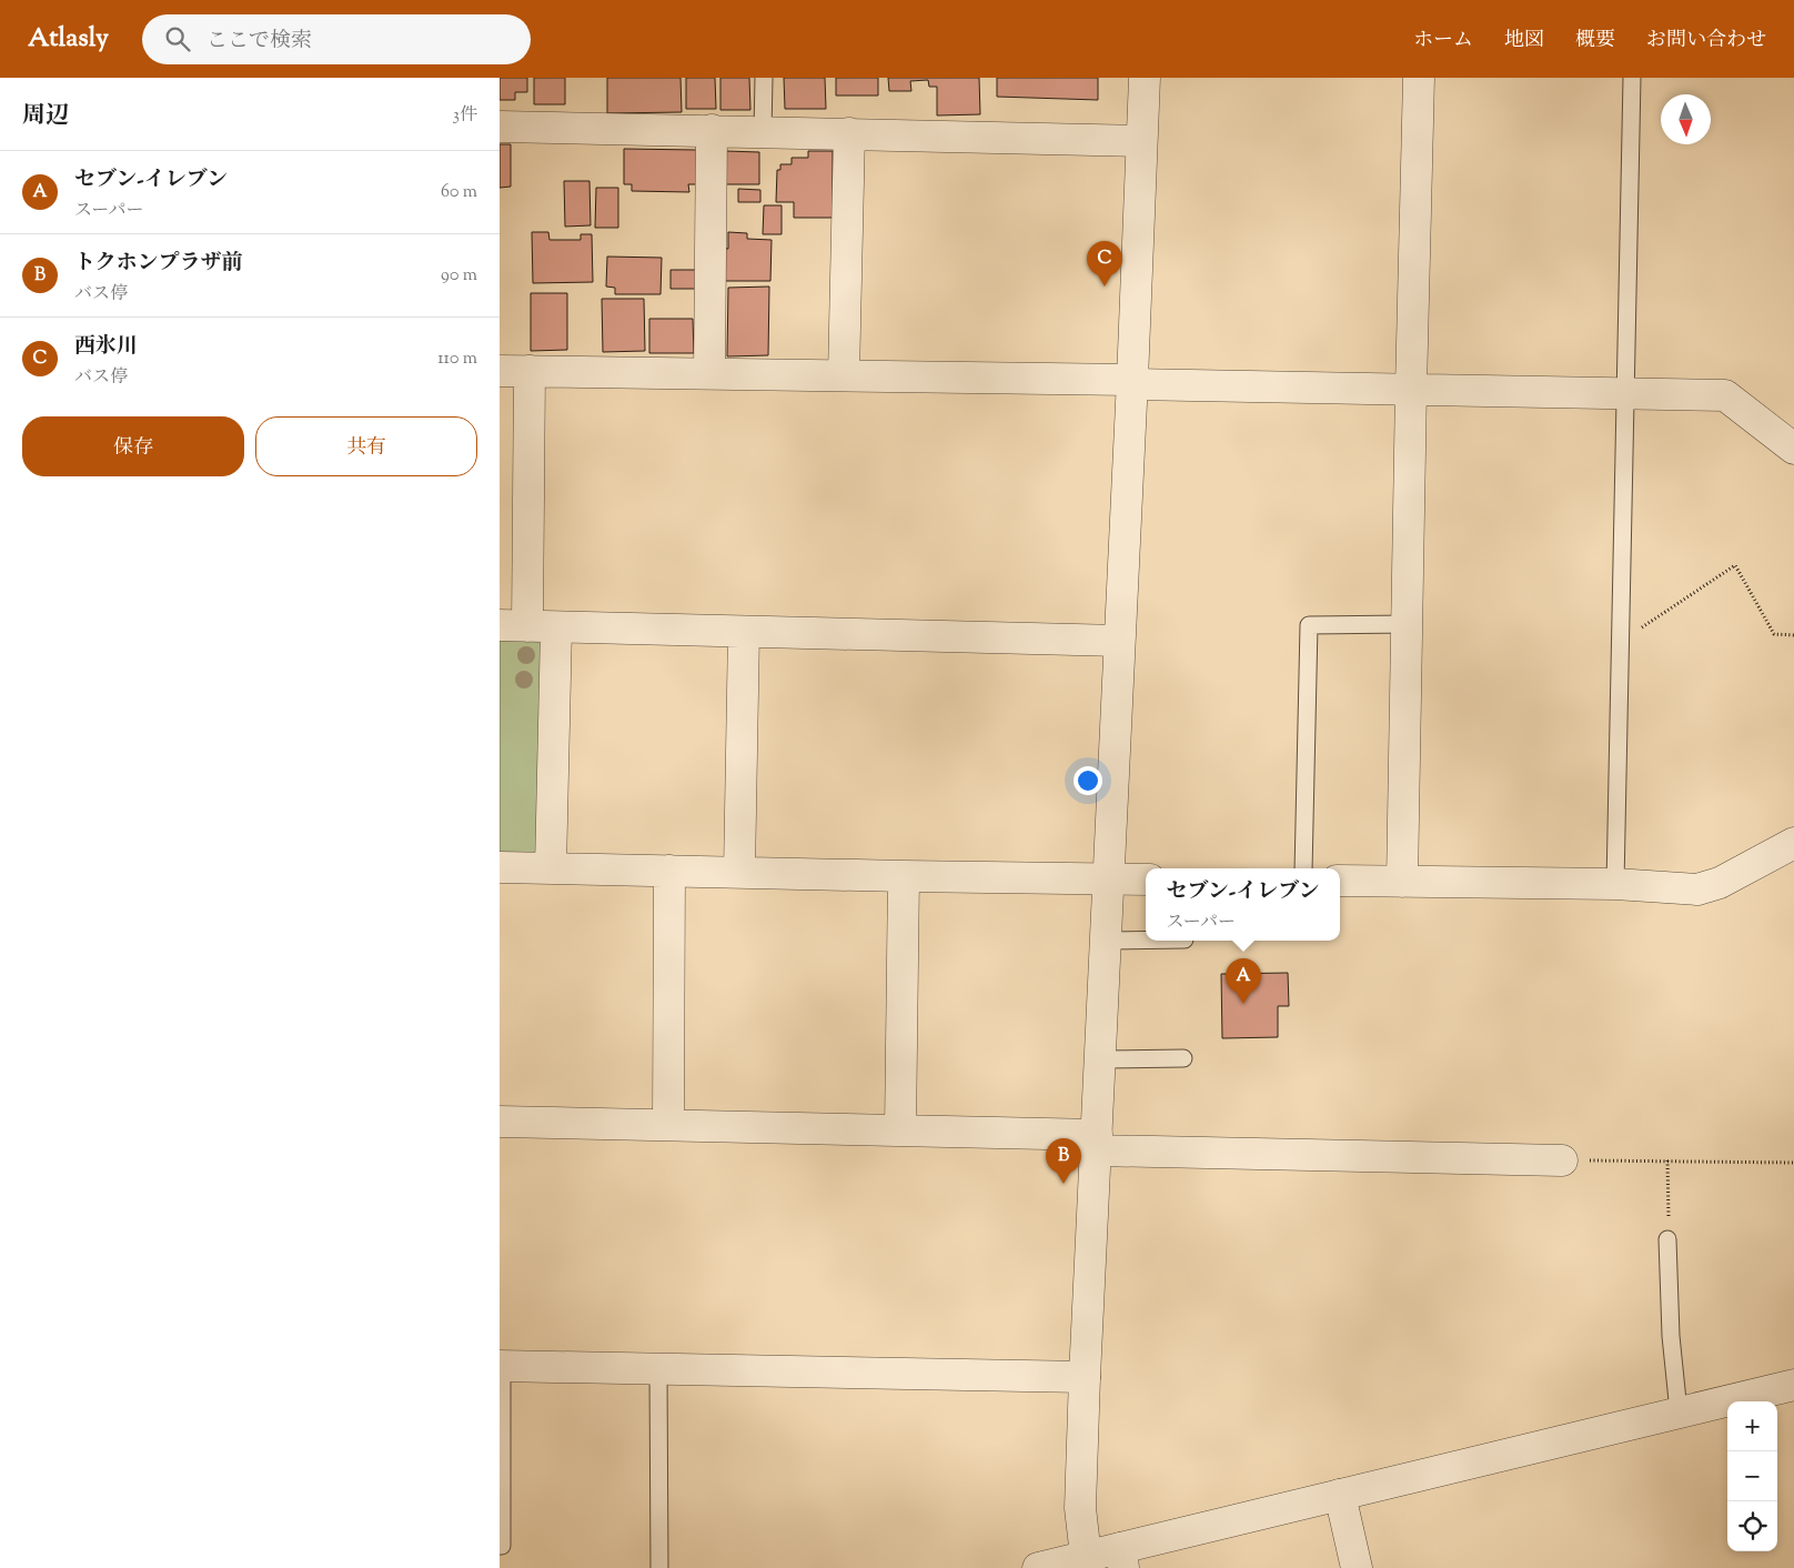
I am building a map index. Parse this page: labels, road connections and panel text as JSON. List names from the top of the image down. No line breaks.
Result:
{"north":"bottom","page":{"header":"Atlasly","search":"ここで検索","nav":["ホーム","地図","概要","お問い合わせ"],"heading":["周辺","3件"],"list":[{"mark":"A","name":"セブン-イレブン","note":"スーパー","value":"60 m"},{"mark":"B","name":"トクホンプラザ前","note":"バス停","value":"90 m"},{"mark":"C","name":"西氷川","note":"バス停","value":"110 m"}],"pins":["C","A","B"],"buttons":["保存","共有"],"popup":["セブン-イレブン","スーパー"],"map_buttons":["+","−"]}}
